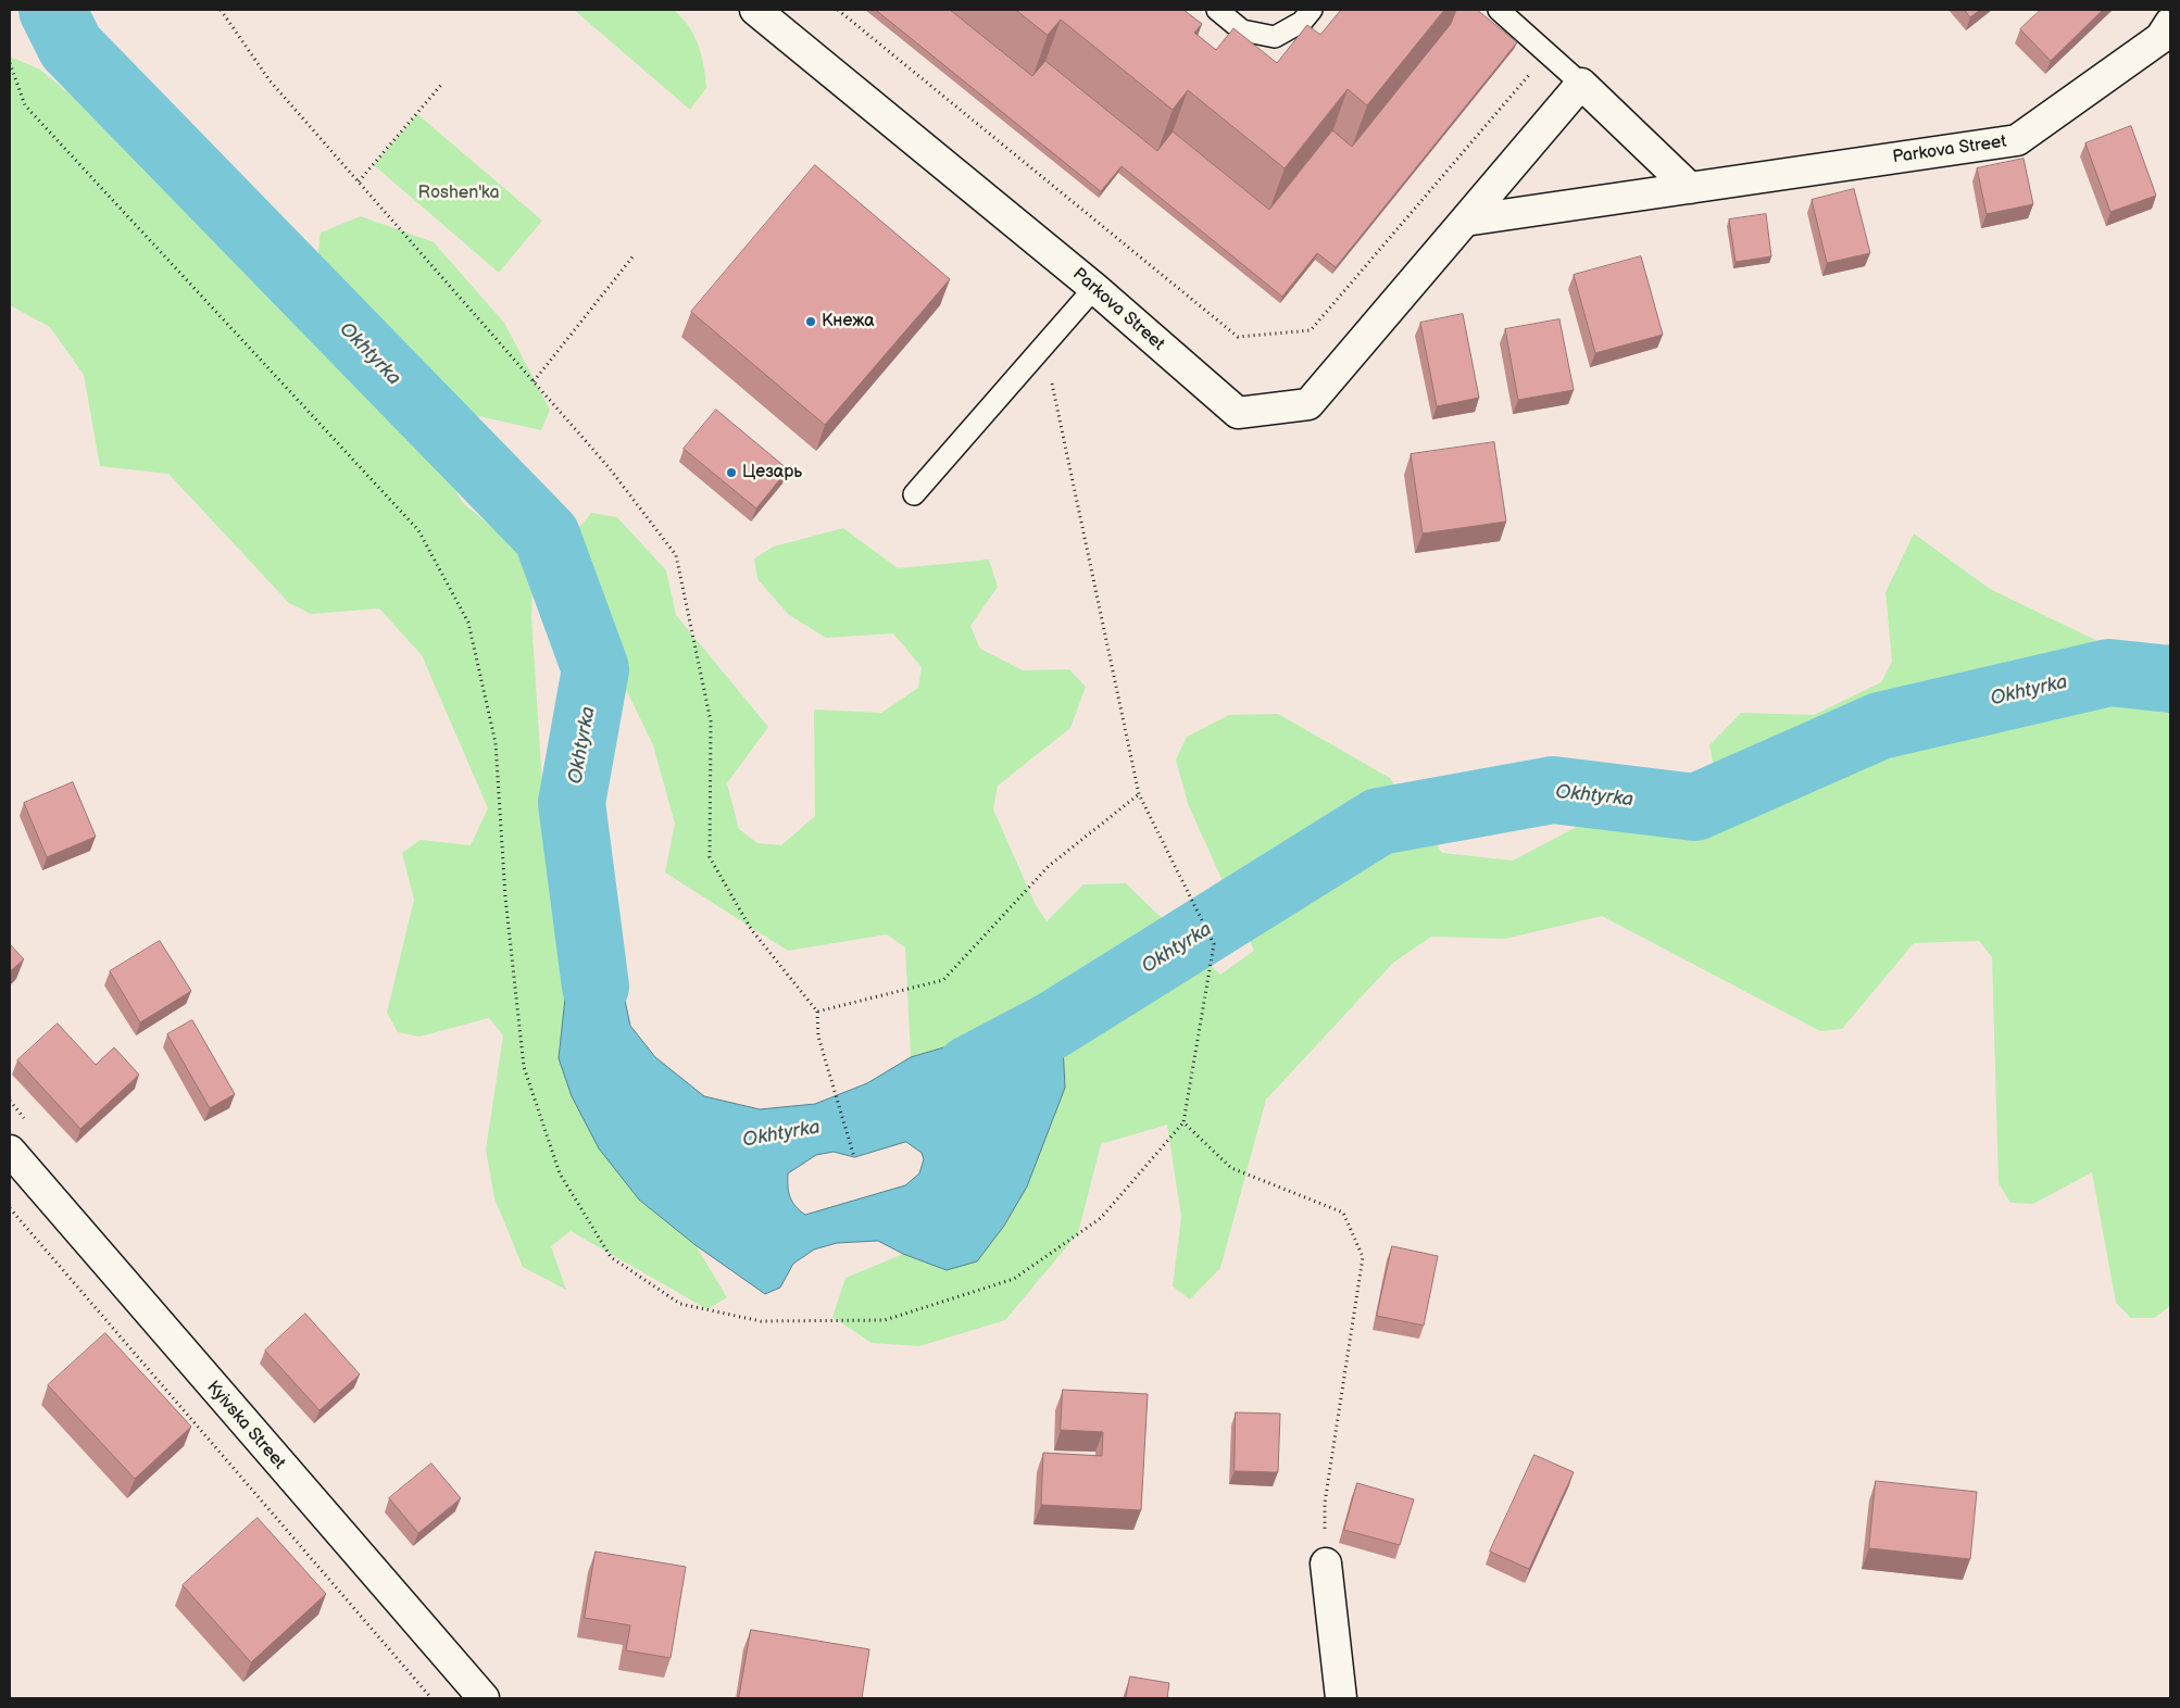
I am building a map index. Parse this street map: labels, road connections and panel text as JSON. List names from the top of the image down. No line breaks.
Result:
{"streets":{"street":["Parkova Street","Kyivska Street"]},"water":["Okhtyrka"],"parks":["Roshen'ka"],"places":["Кнежа","Цезарь"]}
